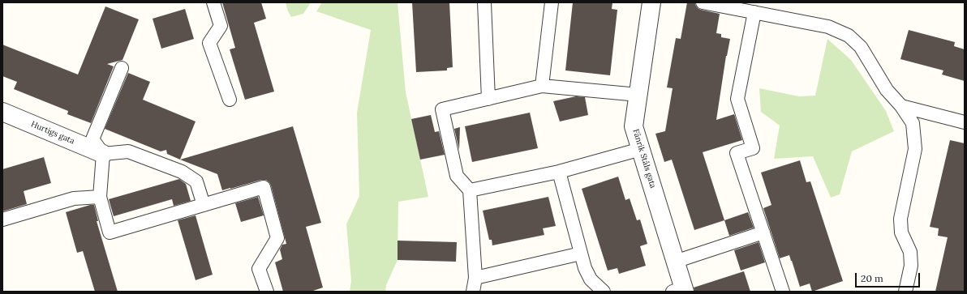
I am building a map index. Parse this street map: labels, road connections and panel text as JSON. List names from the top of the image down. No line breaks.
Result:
{"streets":{"street":["Hurtigs gata","Fänrik Ståls gata"]},"scale_bar":"20 m"}
